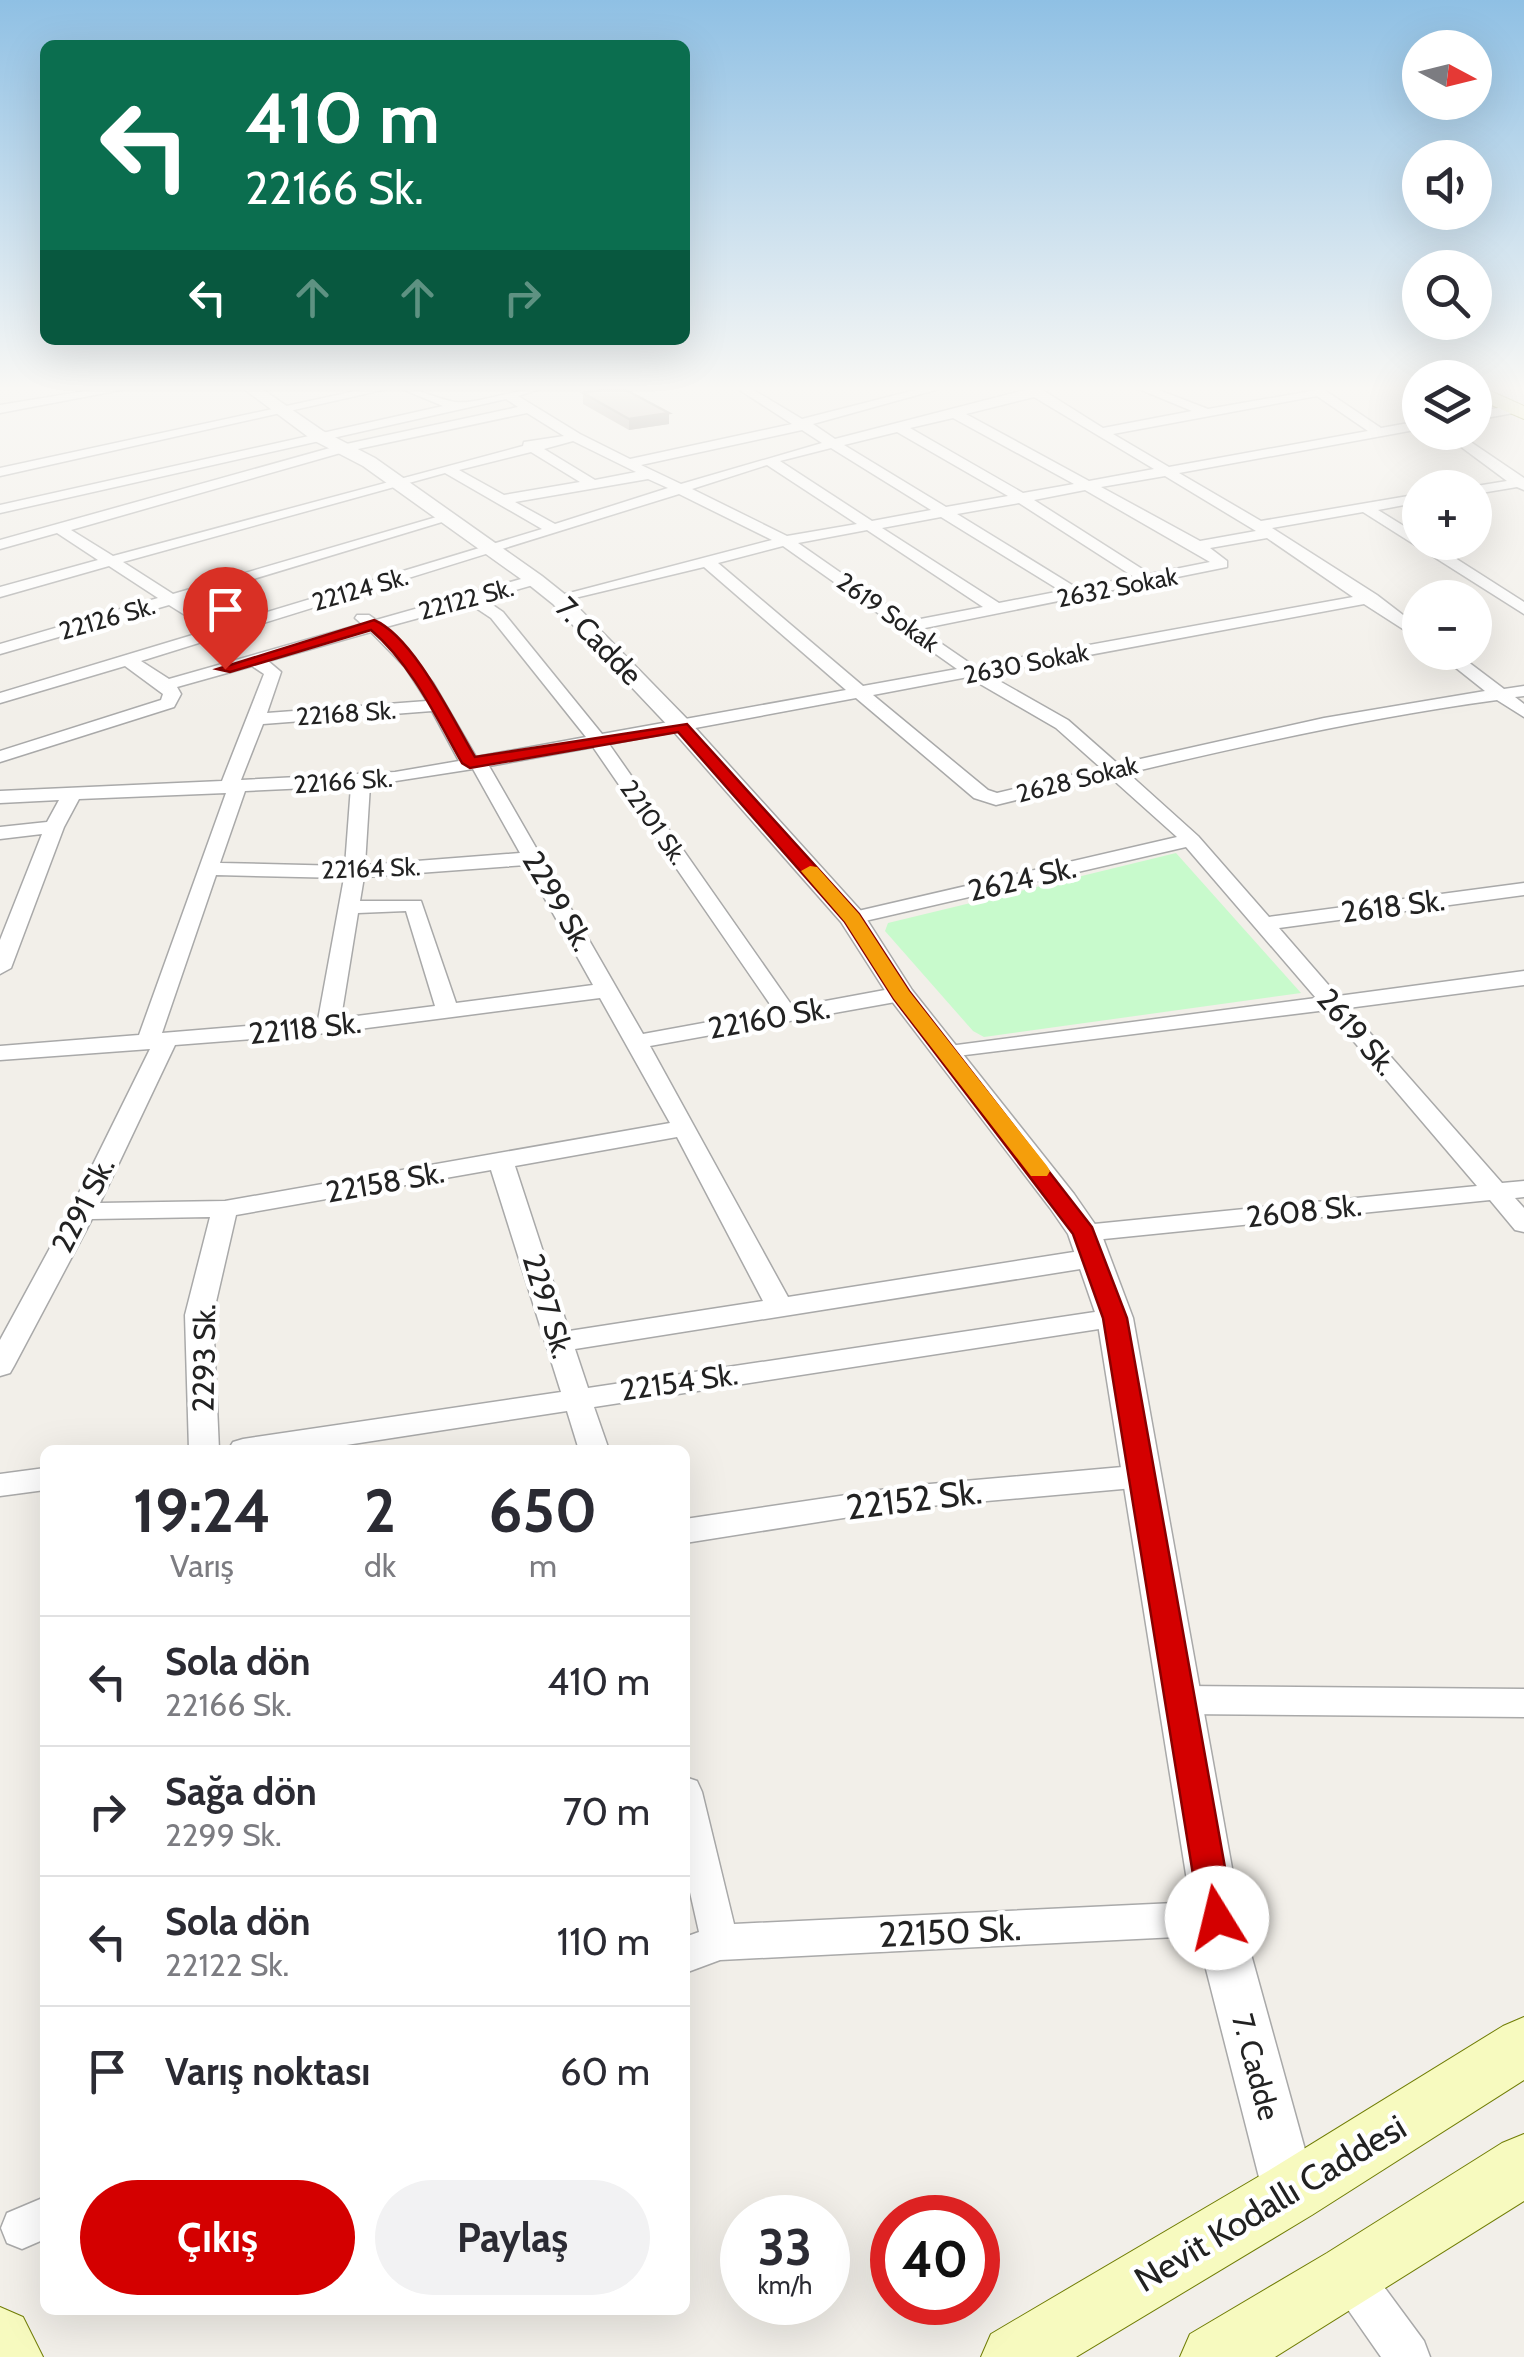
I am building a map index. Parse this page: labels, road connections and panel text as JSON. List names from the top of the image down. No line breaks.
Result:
{"streets":{"main road":["Nevit Kodallı Caddesi"],"street":["2632 Sokak","22124 Sk.","22122 Sk.","2619 Sokak","22126 Sk.","7. Cadde","2630 Sokak","22168 Sk.","2628 Sokak","22166 Sk.","22101 Sk.","22164 Sk.","2624 Sk.","2299 Sk.","2618 Sk.","22160 Sk.","22118 Sk.","2619 Sk.","22158 Sk.","2291 Sk.","2608 Sk.","2297 Sk.","2293 Sk.","22154 Sk.","22152 Sk.","22150 Sk."]},"crossings":[["2632 Sokak","2619 Sokak"],["22124 Sk.","7. Cadde"],["22124 Sk.","2299 Sk."],["22122 Sk.","2619 Sokak"],["22122 Sk.","7. Cadde"],["22122 Sk.","2628 Sokak"],["22122 Sk.","22101 Sk."],["22122 Sk.","2299 Sk."],["22122 Sk.","2291 Sk."],["2619 Sokak","2630 Sokak"],["2619 Sokak","2628 Sokak"],["2619 Sokak","2624 Sk."],["2619 Sokak","2619 Sk."],["22126 Sk.","7. Cadde"],["7. Cadde","2630 Sokak"],["7. Cadde","22166 Sk."],["7. Cadde","2624 Sk."],["7. Cadde","22160 Sk."],["7. Cadde","2608 Sk."],["7. Cadde","22154 Sk."],["7. Cadde","22152 Sk."],["7. Cadde","22150 Sk."],["7. Cadde","Nevit Kodallı Caddesi"],["2630 Sokak","2628 Sokak"],["2630 Sokak","22166 Sk."],["22168 Sk.","2299 Sk."],["22168 Sk.","2291 Sk."],["22166 Sk.","22101 Sk."],["22166 Sk.","2299 Sk."],["22166 Sk.","2291 Sk."],["22101 Sk.","22160 Sk."],["22164 Sk.","2299 Sk."],["22164 Sk.","2291 Sk."],["2624 Sk.","2619 Sk."],["2299 Sk.","22160 Sk."],["2299 Sk.","22118 Sk."],["2299 Sk.","22158 Sk."],["2299 Sk.","2608 Sk."],["2618 Sk.","2619 Sk."],["22118 Sk.","2291 Sk."],["2619 Sk.","2608 Sk."],["22158 Sk.","2291 Sk."],["22158 Sk.","2297 Sk."],["22158 Sk.","2293 Sk."],["2608 Sk.","2297 Sk."],["2297 Sk.","22154 Sk."]],"north":"right","page":{"map_buttons":["+","−"],"turn":["410 m","22166 Sk."],"eta":["19:24","Varış","2","dk","650","m"],"list":[{"name":"Sola dön","note":"22166 Sk.","value":"410 m"},{"name":"Sağa dön","note":"2299 Sk.","value":"70 m"},{"name":"Sola dön","note":"22122 Sk.","value":"110 m"},{"name":"Varış noktası","value":"60 m"}],"buttons":["Çıkış","Paylaş"],"speed":"33 km/h","limit":"40"}}
